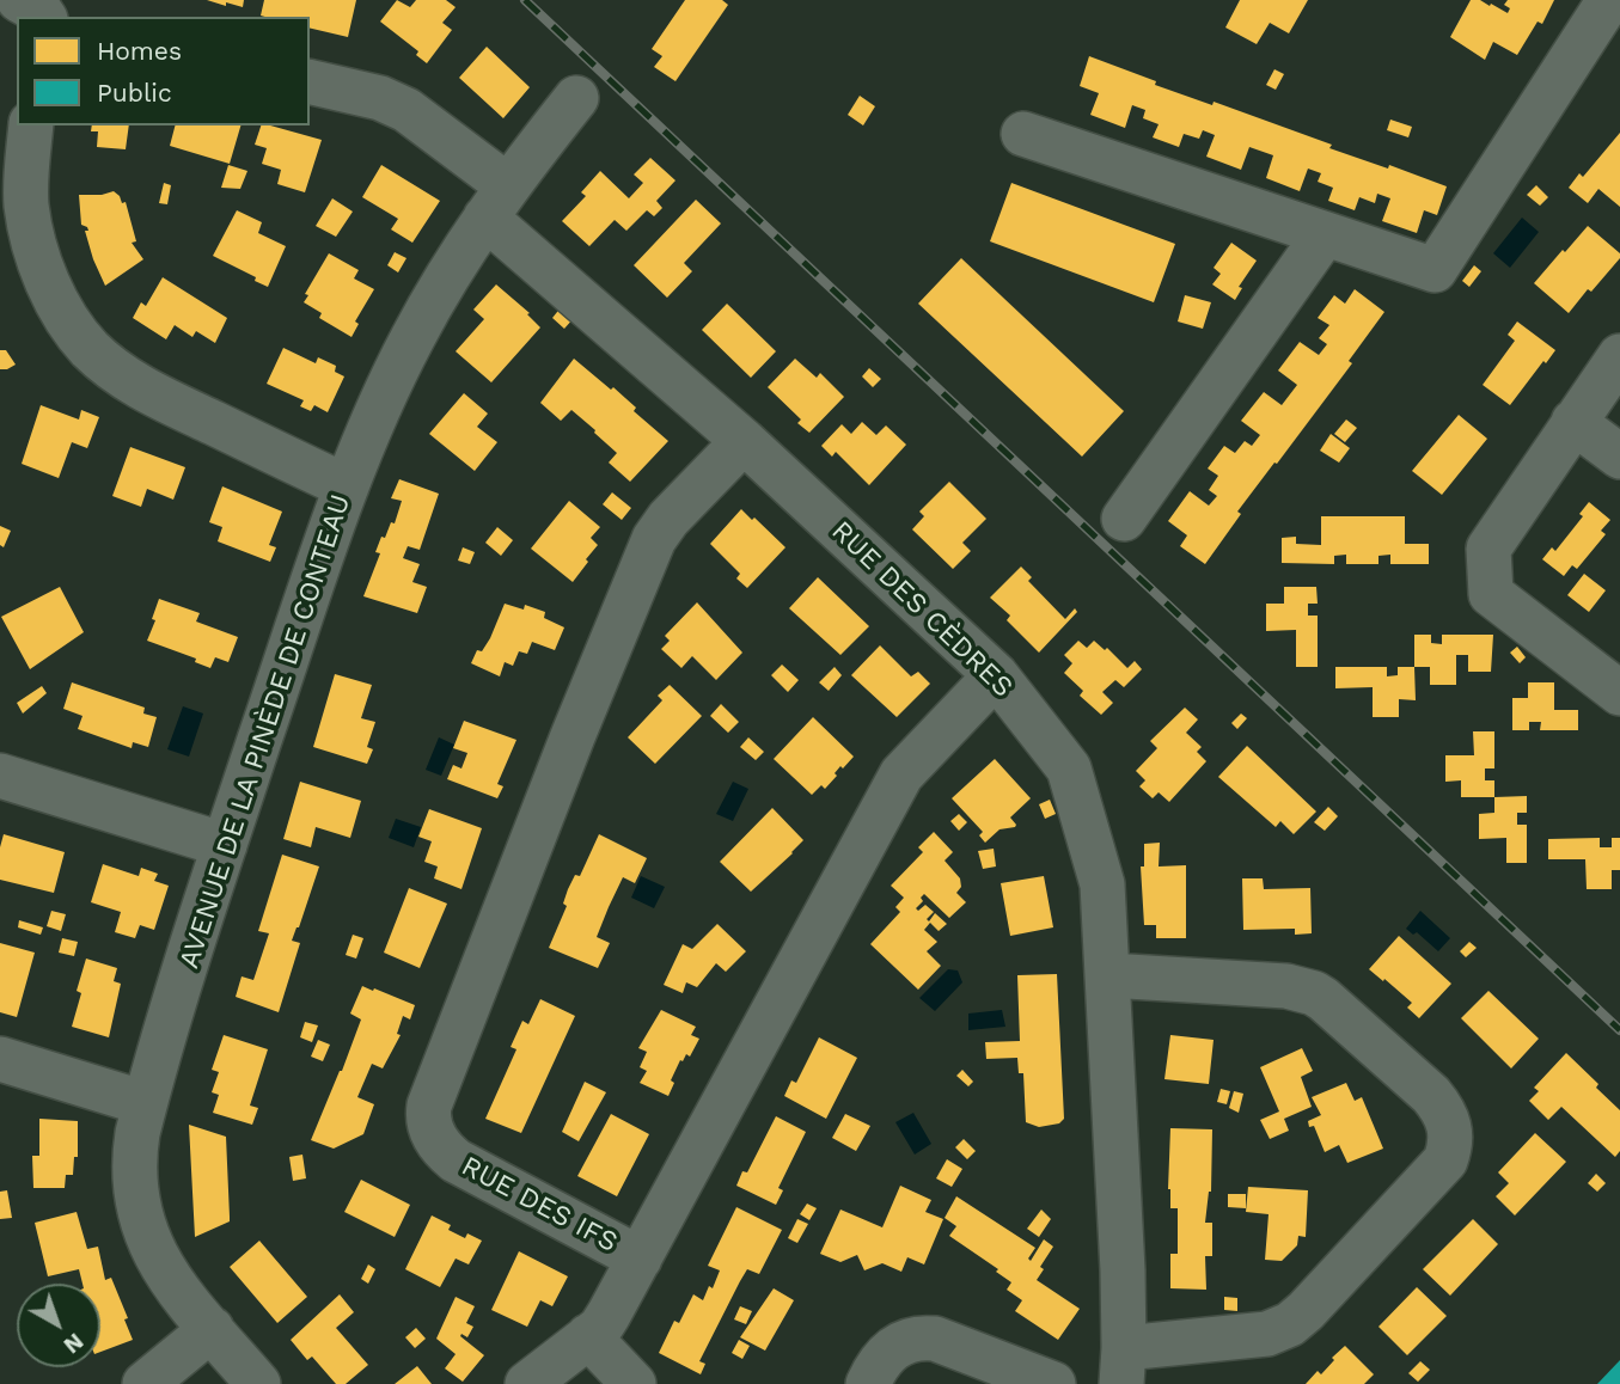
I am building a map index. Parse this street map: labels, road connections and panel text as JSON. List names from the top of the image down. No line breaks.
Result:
{"streets":{"street":["RUE DES CÈDRES","AVENUE DE LA PINÈDE DE CONTEAU","RUE DES IFS"]},"crossings":[["RUE DES CÈDRES","AVENUE DE LA PINÈDE DE CONTEAU"],["RUE DES CÈDRES","RUE DES IFS"]],"legend":["Homes","Public"],"north":"bottom right"}
